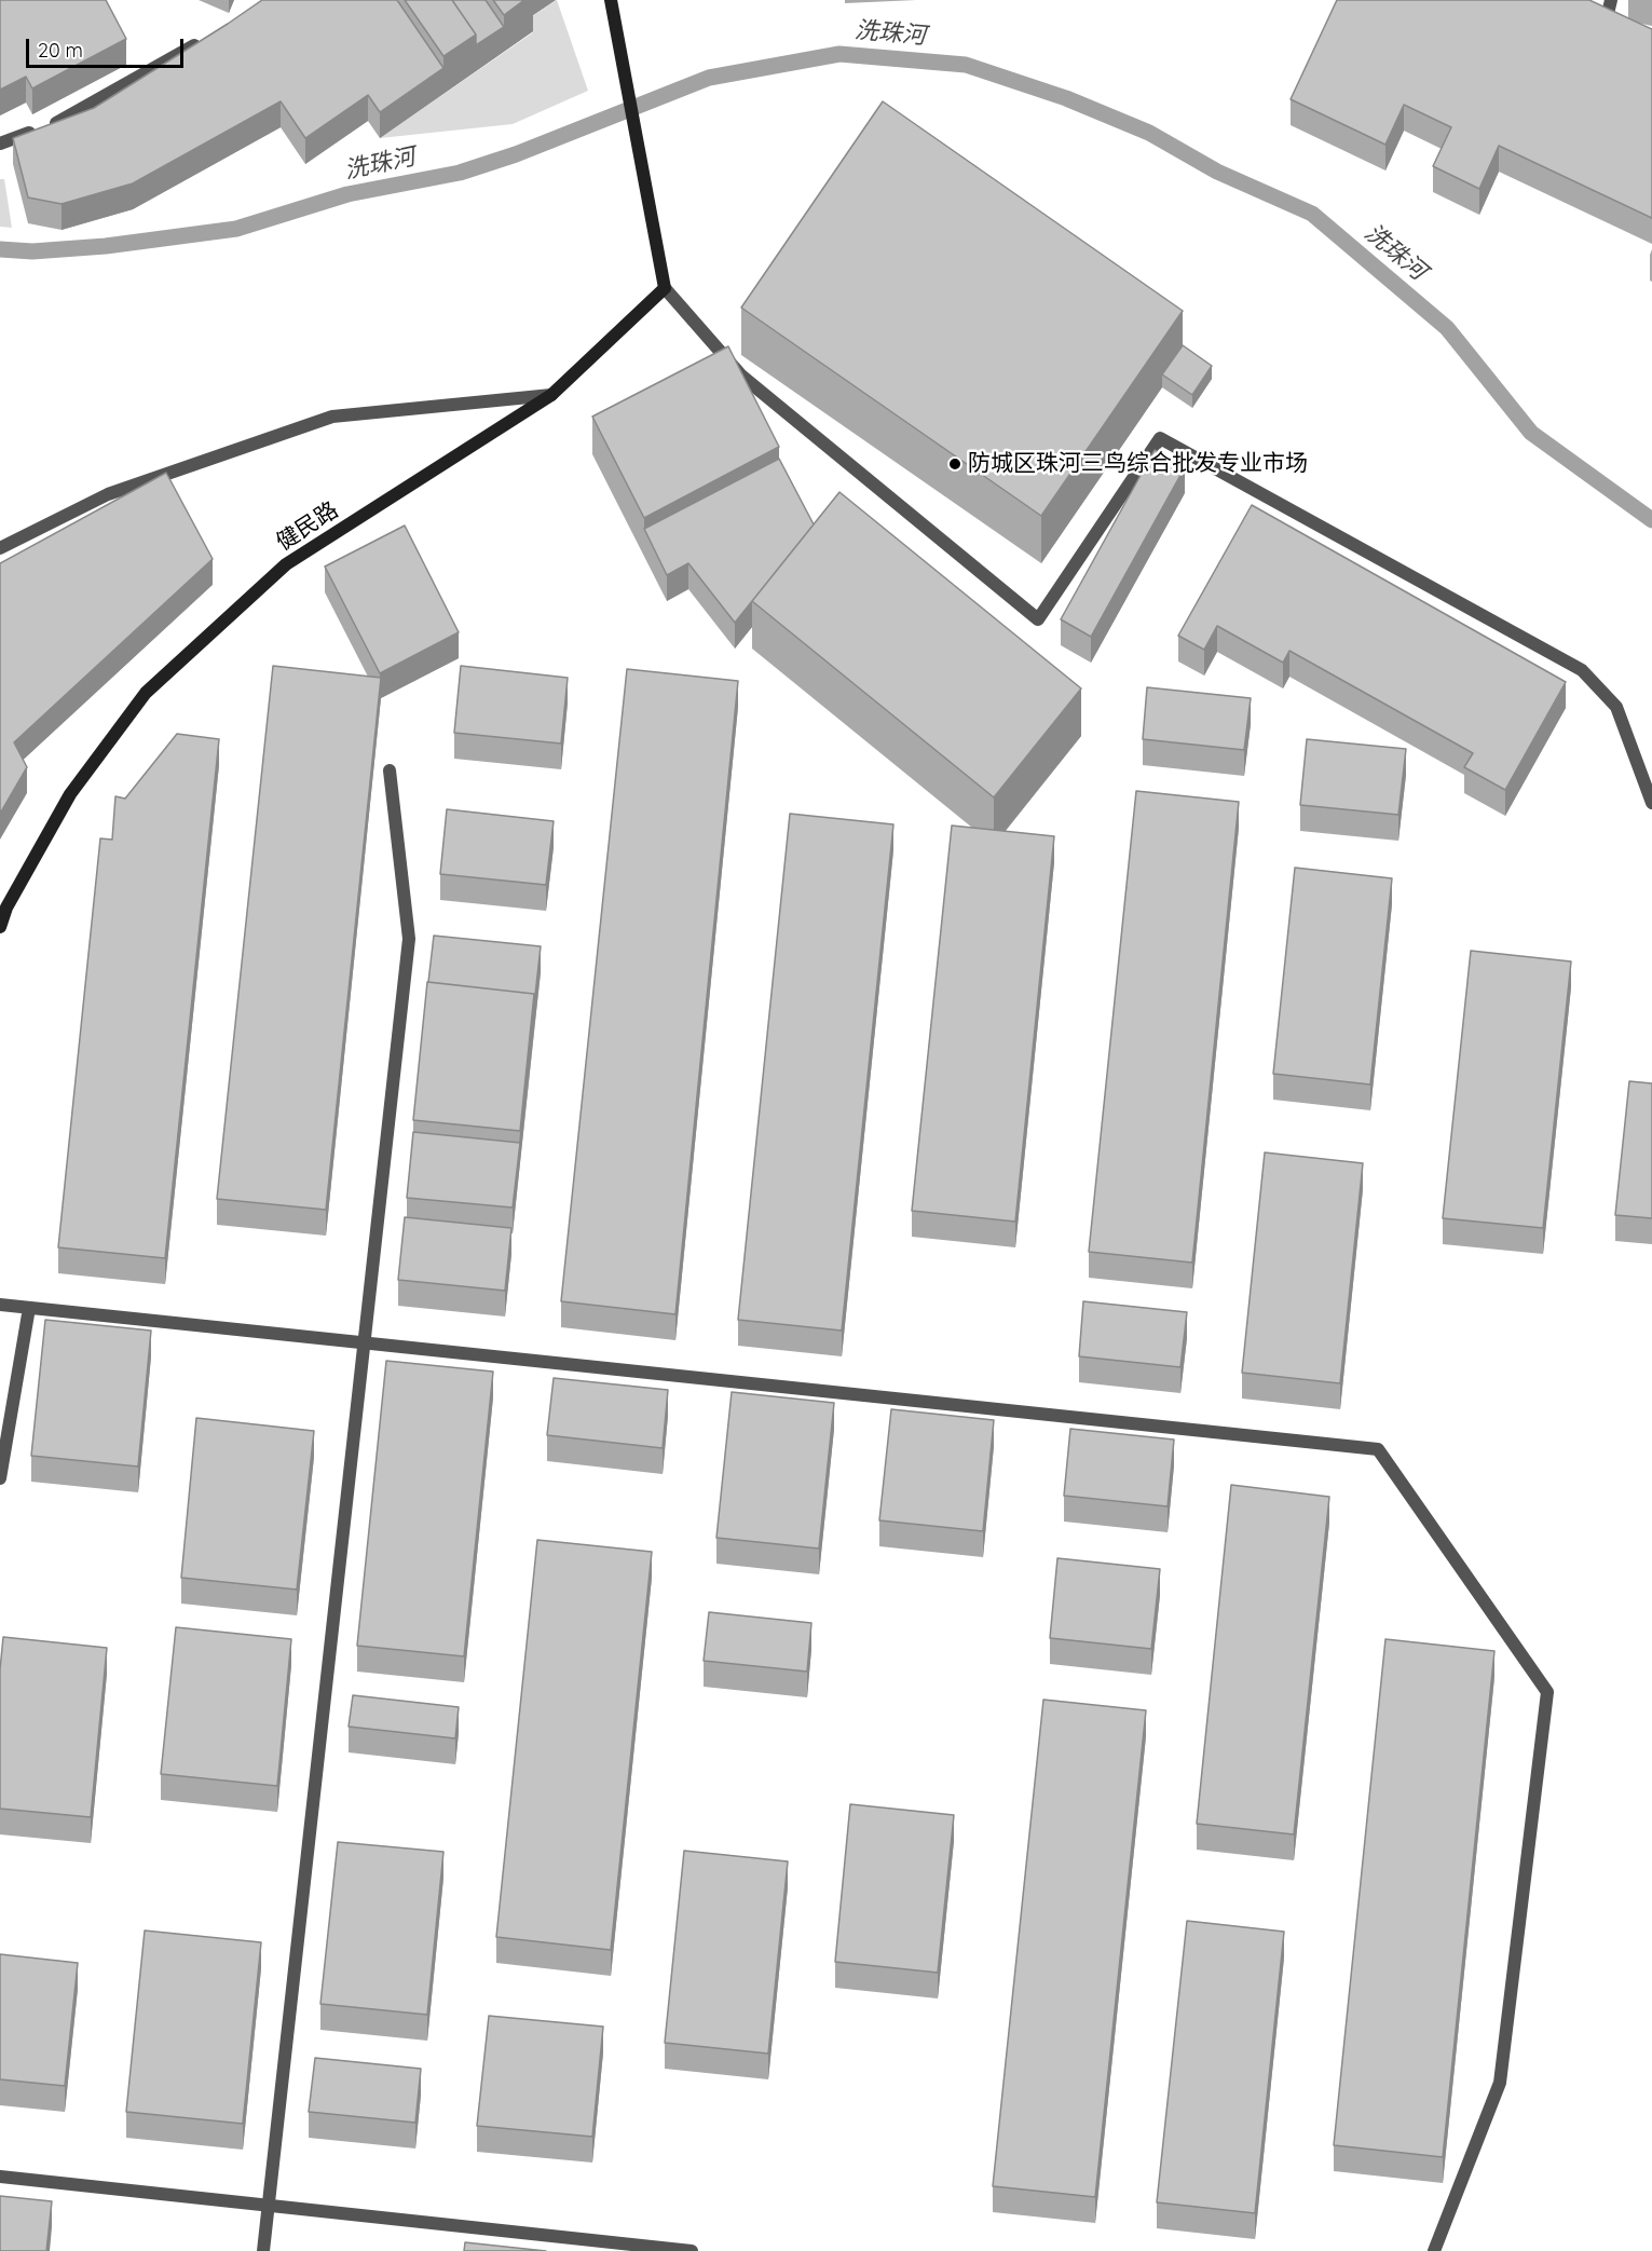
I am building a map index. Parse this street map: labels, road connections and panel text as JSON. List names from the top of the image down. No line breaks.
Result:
{"streets":{"street":["健民路"]},"water":["洗珠河"],"places":["防城区珠河三鸟综合批发专业市场"],"scale_bar":"20 m"}
